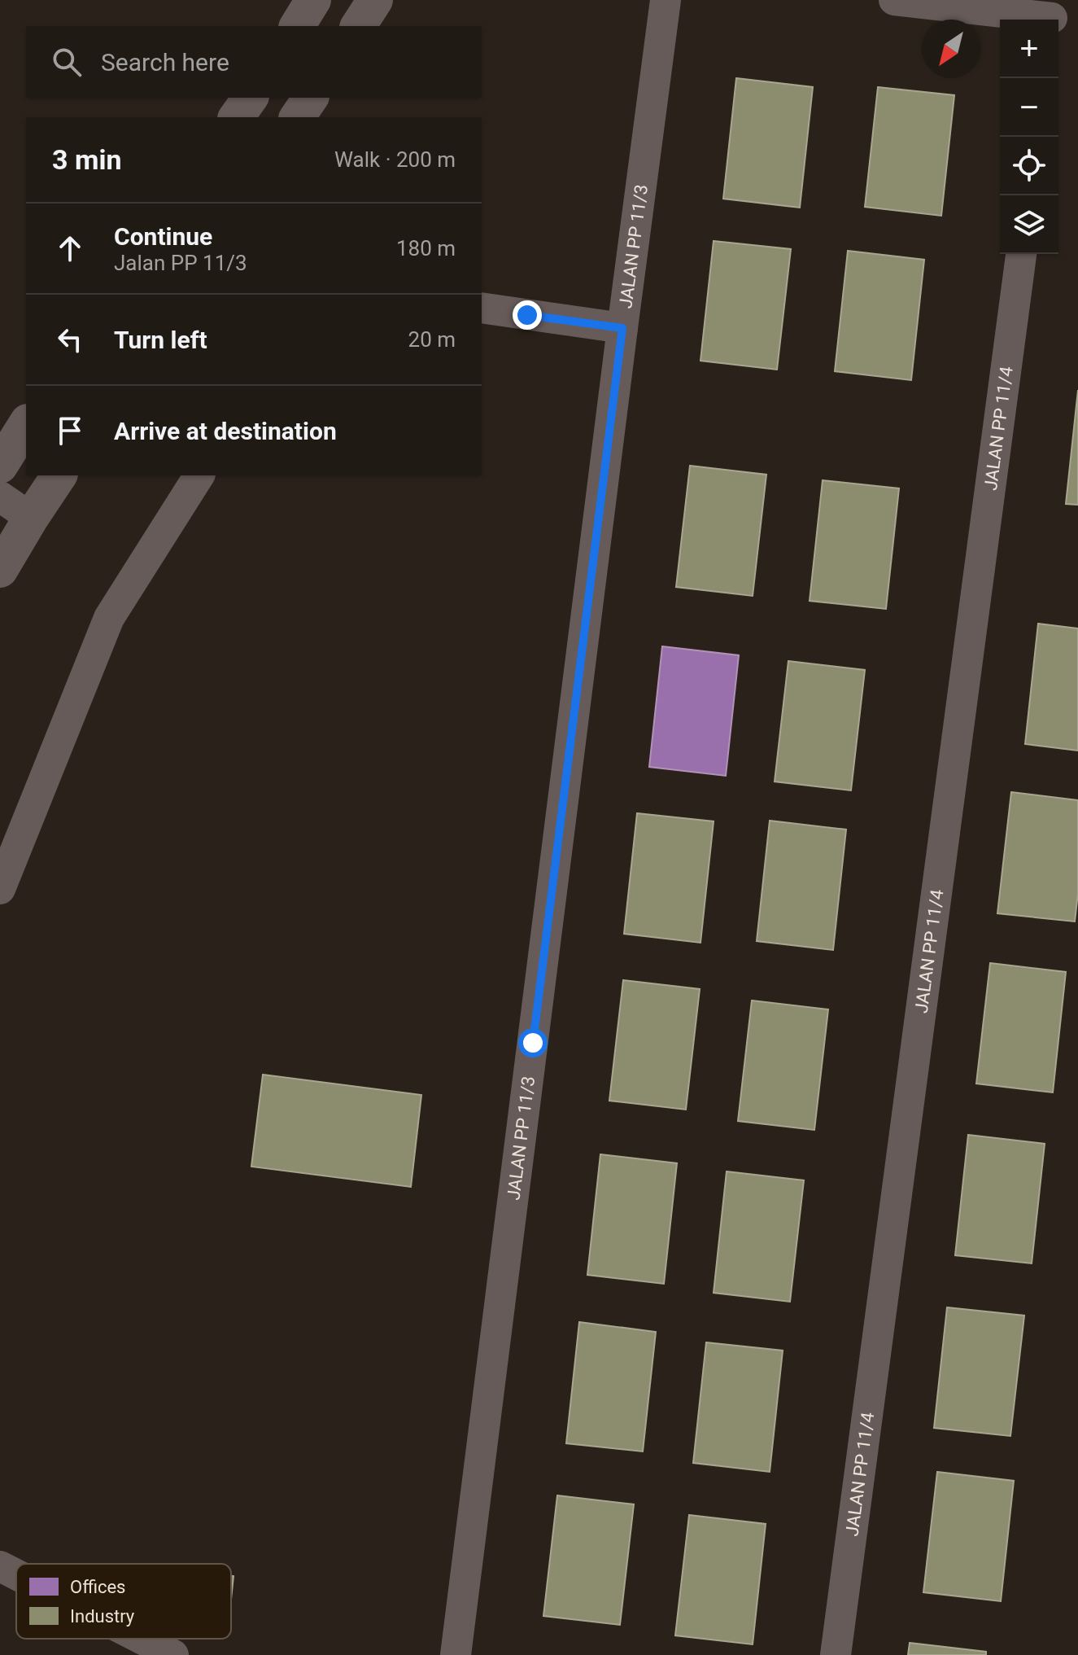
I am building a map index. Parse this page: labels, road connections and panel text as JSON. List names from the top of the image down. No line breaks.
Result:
{"streets":{"street":["JALAN PP 11/3","JALAN PP 11/4"]},"legend":["Offices","Industry"],"north":"bottom left","page":{"map_buttons":["+","−"],"search":"Search here","heading":["3 min","Walk · 200 m"],"list":[["Continue","Jalan PP 11/3","180 m"],["Turn left","20 m"],"Arrive at destination"]}}
